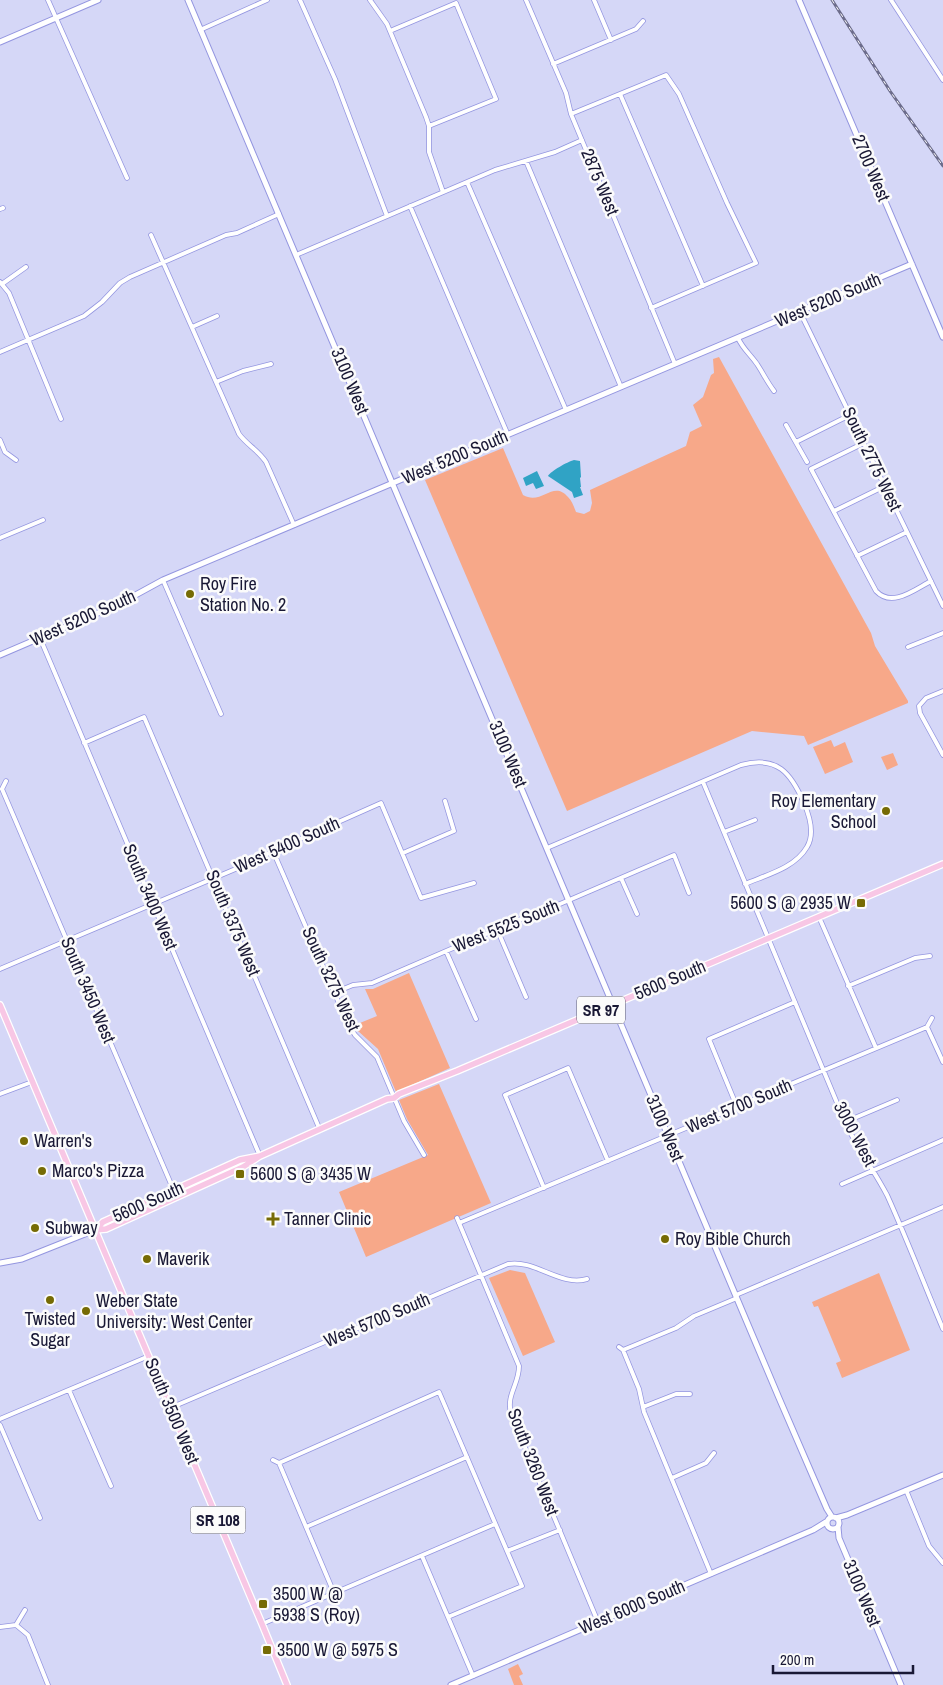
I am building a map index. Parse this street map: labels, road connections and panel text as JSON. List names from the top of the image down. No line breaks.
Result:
{"streets":{"main road":["5600 South","SR 97","South 3500 West","SR 108"],"street":["2700 West","2875 West","West 5200 South","3100 West","South 2775 West","West 5400 South","South 3400 West","South 3375 West","West 5525 South","South 3275 West","South 3450 West","West 5700 South","3000 West","South 3260 West","West 6000 South"]},"crossings":[["2700 West","West 5200 South"],["2875 West","West 5200 South"],["West 5200 South","3100 West"],["West 5200 South","South 2775 West"],["West 5200 South","South 3400 West"],["3100 West","West 5525 South"],["3100 West","5600 South"],["3100 West","West 5700 South"],["3100 West","West 6000 South"],["West 5400 South","South 3400 West"],["West 5400 South","South 3375 West"],["West 5400 South","South 3275 West"],["West 5400 South","South 3450 West"],["South 3400 West","South 3375 West"],["South 3400 West","5600 South"],["South 3375 West","5600 South"],["West 5525 South","South 3275 West"],["South 3275 West","5600 South"],["5600 South","South 3450 West"],["5600 South","SR 97"],["5600 South","3000 West"],["5600 South","South 3500 West"],["SR 97","South 3500 West"],["West 5700 South","3000 West"],["West 5700 South","South 3500 West"],["West 5700 South","South 3260 West"],["South 3500 West","SR 108"],["South 3260 West","West 6000 South"]],"places":{"other":["Roy Fire Station No. 2","Roy Elementary School","Warren's","Marco's Pizza","Subway","Roy Bible Church","Maverik","Twisted Sugar","Weber State University: West Center"],"transit":["5600 S @ 2935 W","5600 S @ 3435 W","3500 W @ 5938 S (Roy)","3500 W @ 5975 S"],"health":["Tanner Clinic"]},"scale_bar":"200 m"}
